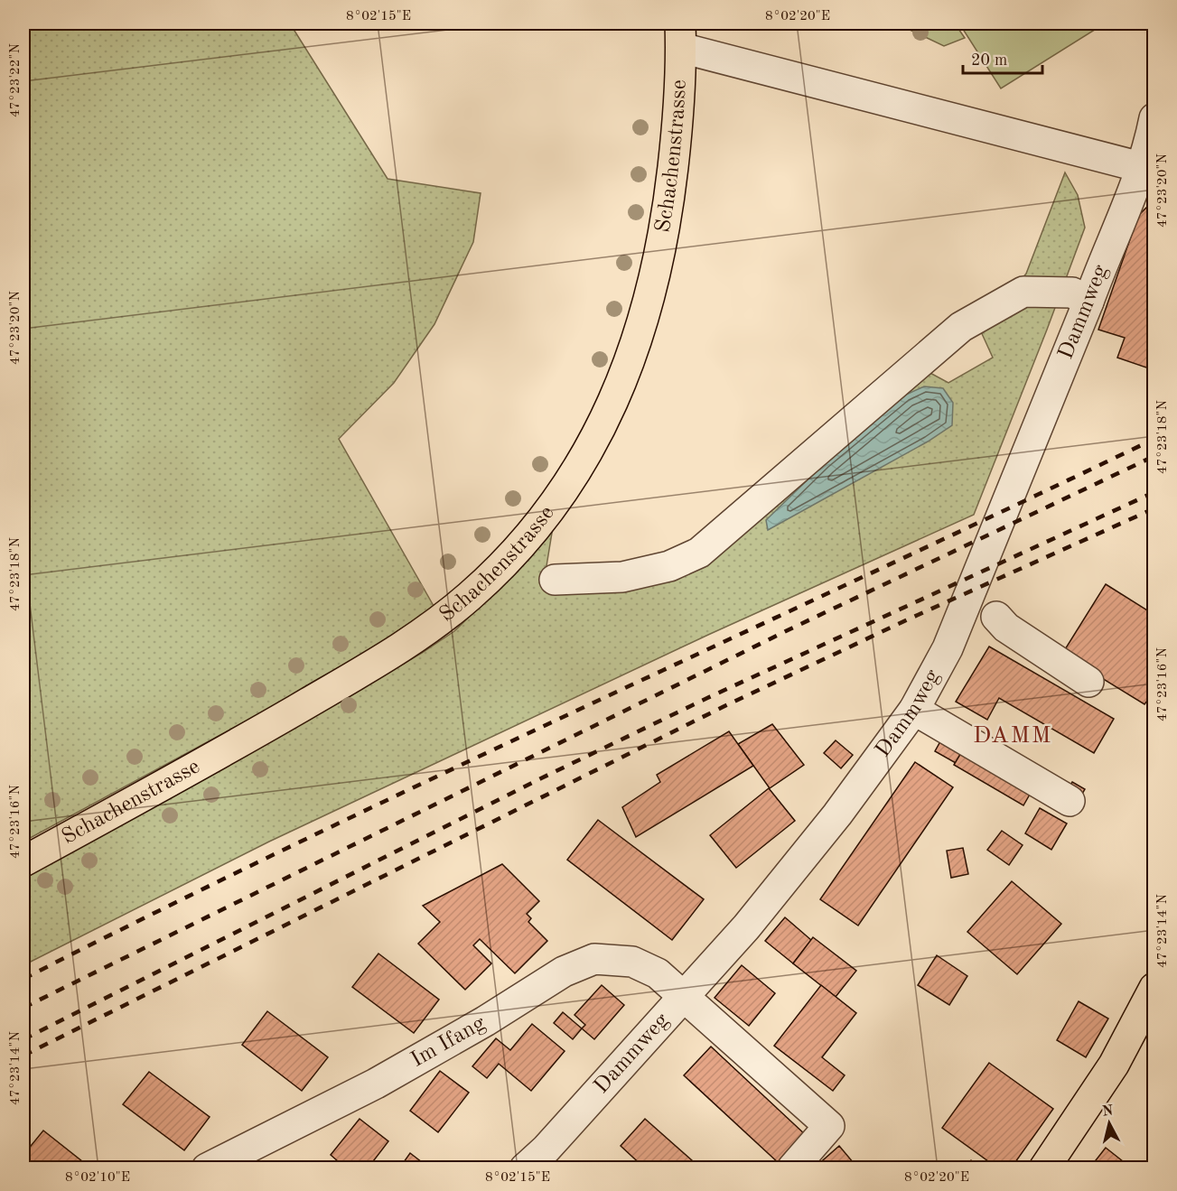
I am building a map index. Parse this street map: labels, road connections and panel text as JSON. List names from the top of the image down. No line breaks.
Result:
{"streets":{"main road":["Schachenstrasse"],"street":["Dammweg","Im Ifang"]},"crossings":[["Dammweg","Im Ifang"]],"districts":["DAMM"],"scale_bar":"20 m","north":"top","coordinates":["8°02'15\"E","8°02'20\"E","47°23'22\"N","47°23'20\"N","47°23'18\"N","47°23'16\"N","47°23'14\"N","8°02'10\"E"]}
